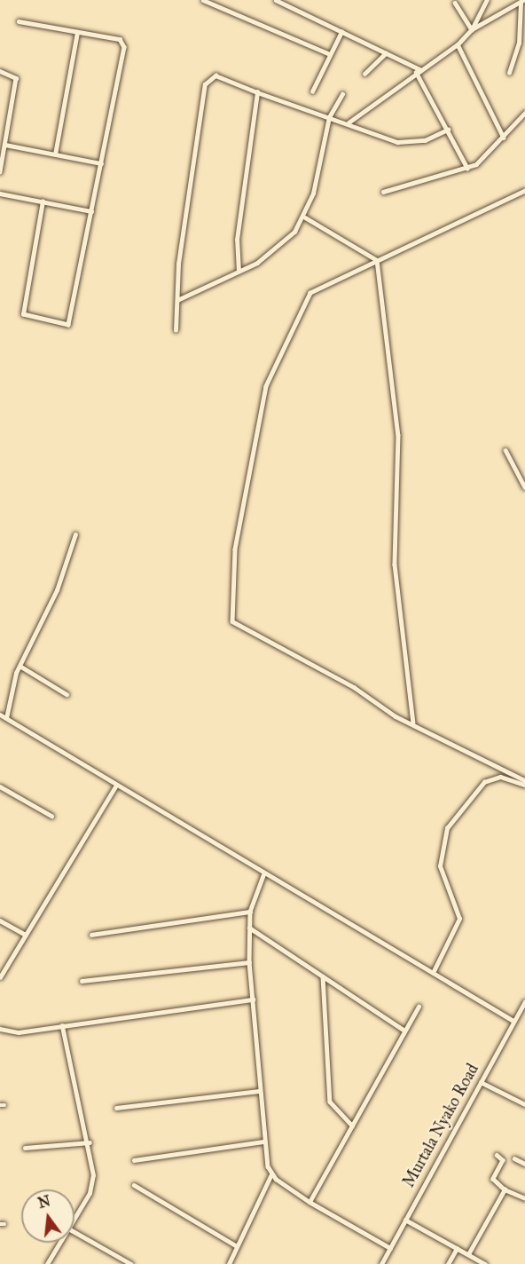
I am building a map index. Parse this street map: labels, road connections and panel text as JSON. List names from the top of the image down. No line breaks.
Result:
{"streets":{"street":["Murtala Nyako Road"]},"north":"top"}
